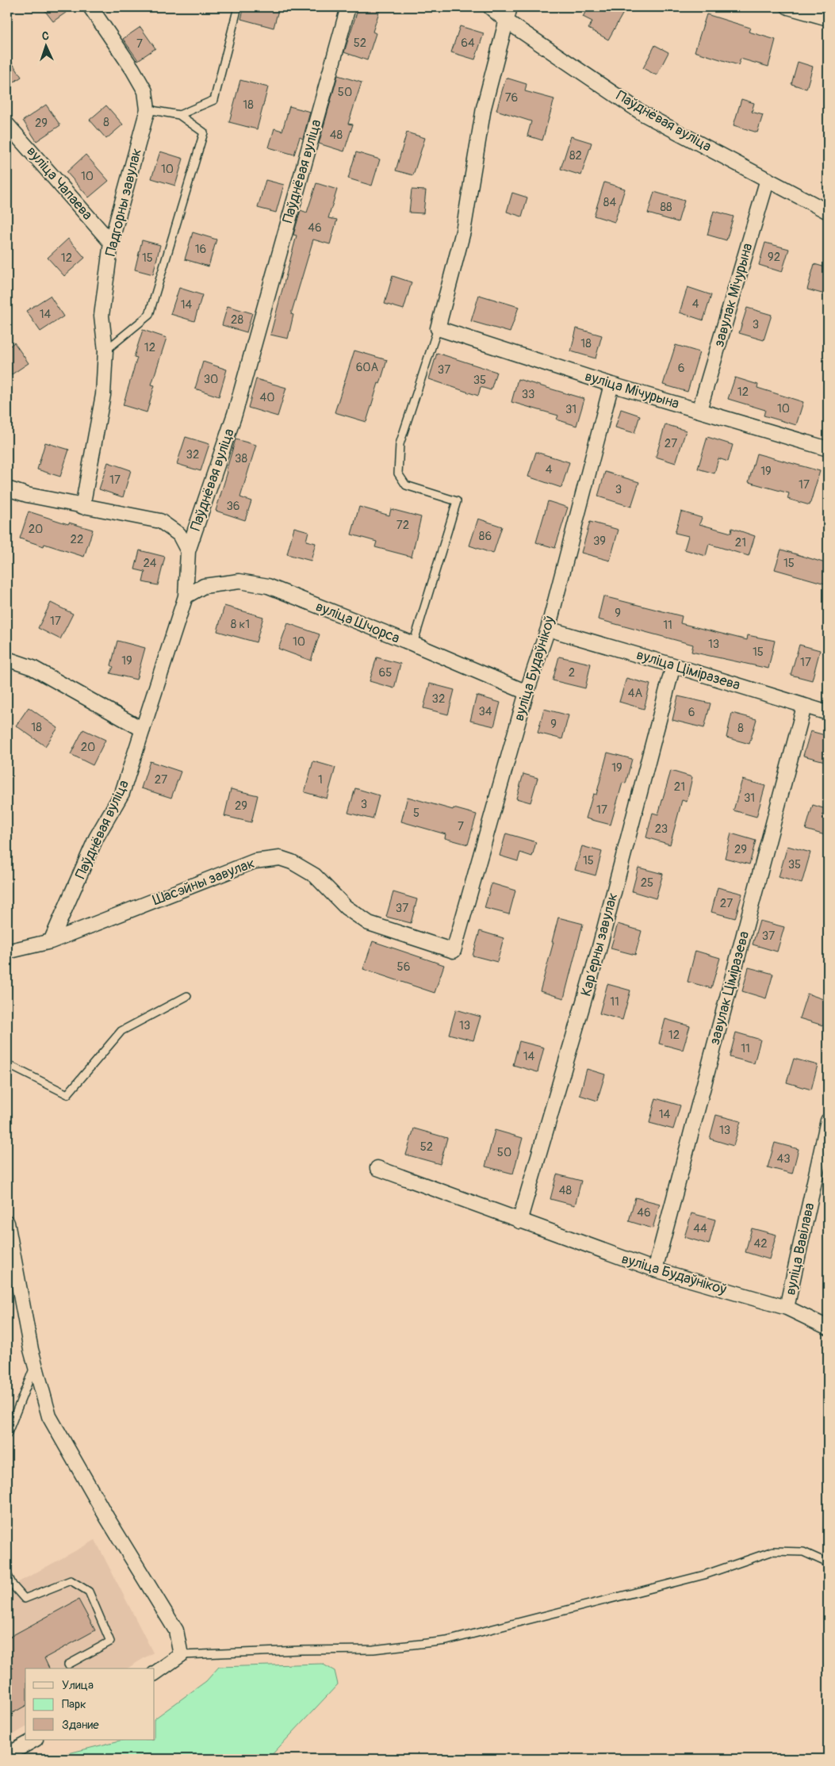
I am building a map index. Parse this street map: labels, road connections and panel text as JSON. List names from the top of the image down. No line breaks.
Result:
{"streets":{"street":["Паўднёвая вуліца","вуліца Чапаева","Падгорны завулак","завулак Мічурына","вуліца Мічурына","вуліца Шчорса","вуліца Будаўнікоў","вуліца Ціміразева","Шасэйны завулак","Карʼерны завулак","завулак Ціміразева","вуліца Вавілава"]},"crossings":[["Паўднёвая вуліца","завулак Мічурына"],["Паўднёвая вуліца","вуліца Шчорса"],["Паўднёвая вуліца","Шасэйны завулак"],["вуліца Чапаева","Падгорны завулак"],["завулак Мічурына","вуліца Мічурына"],["вуліца Мічурына","вуліца Будаўнікоў"],["вуліца Шчорса","вуліца Будаўнікоў"],["вуліца Будаўнікоў","вуліца Ціміразева"],["вуліца Будаўнікоў","Шасэйны завулак"],["вуліца Будаўнікоў","Карʼерны завулак"],["вуліца Будаўнікоў","завулак Ціміразева"],["вуліца Будаўнікоў","вуліца Вавілава"],["вуліца Ціміразева","Карʼерны завулак"],["вуліца Ціміразева","завулак Ціміразева"]],"house_numbers":["52","64","7","50","76","18","8","29","48","82","10","10","84","88","46","16","92","12","15","4","14","14","28","3","18","12","60А","6","37","30","35","12","33","40","10","31","27","32","38","4","19","17","17","3","36","72","20","86","22","39","21","24","15","9","17","8 к1","11","10","13","15","19","17","65","2","4А","32","34","6","9","18","8","20","19","27","1","21","31","3","29","17","5","7","23","29","15","35","25","27","37","37","56","11","13","12","11","14","14","13","52","50","43","48","46","44","42"],"legend":["Улица","Парк","Здание"],"north":"top"}
